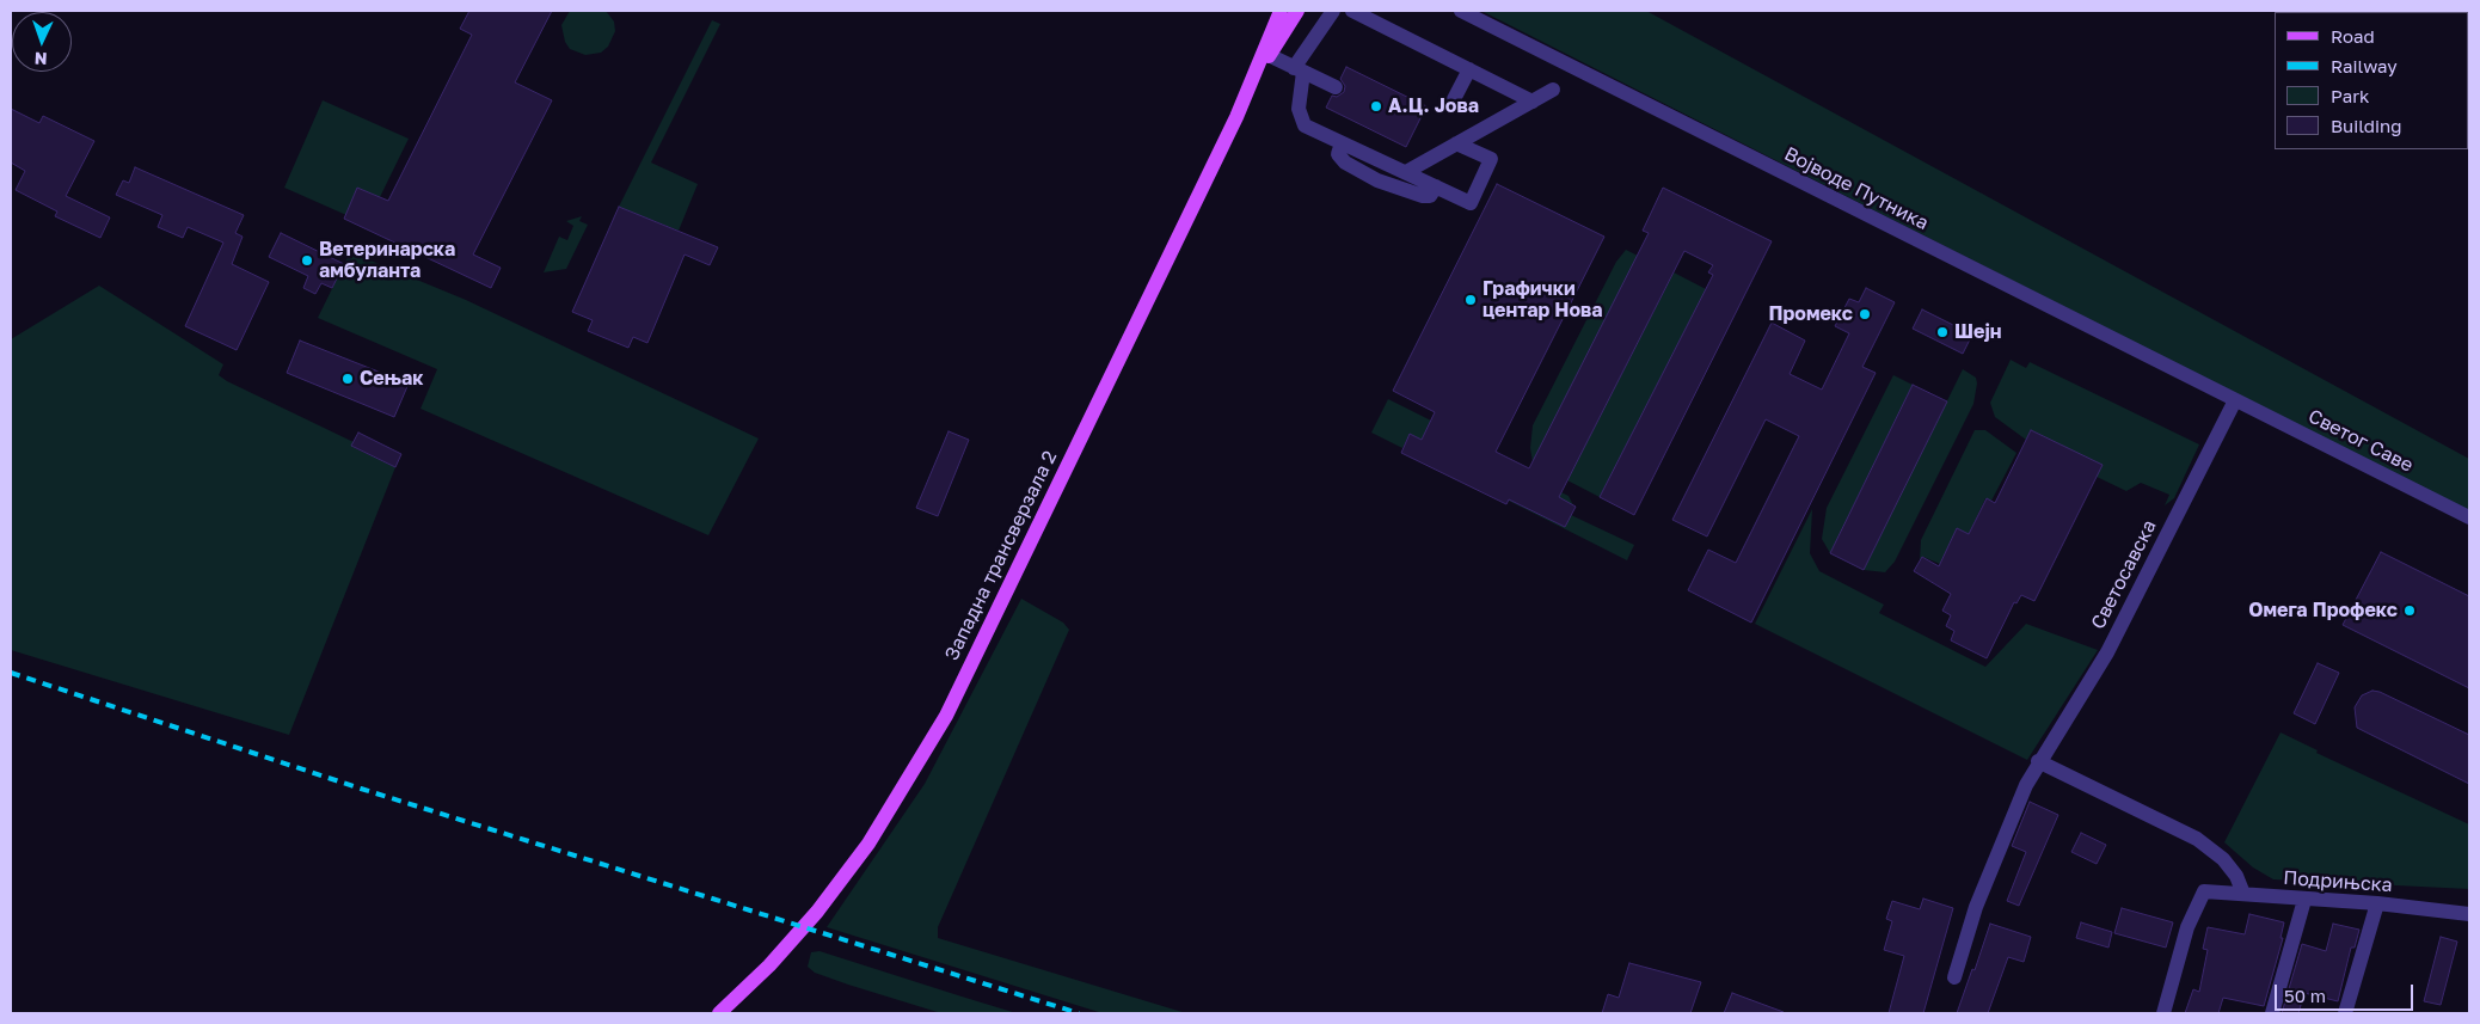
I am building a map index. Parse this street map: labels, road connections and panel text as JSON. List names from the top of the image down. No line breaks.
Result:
{"streets":{"main road":["Западна трансверзала 2"],"street":["Војводе Путника","Светог Саве","Светосавска","Подрињска"]},"crossings":[["Војводе Путника","Светог Саве"],["Војводе Путника","Светосавска"],["Светог Саве","Светосавска"]],"places":["А.Ц. Јова","Ветеринарска амбуланта","Графички центар Нова","Промекс","Шејн","Сењак","Омега Профекс"],"legend":["Road","Railway","Park","Building"],"scale_bar":"50 m","north":"bottom"}
